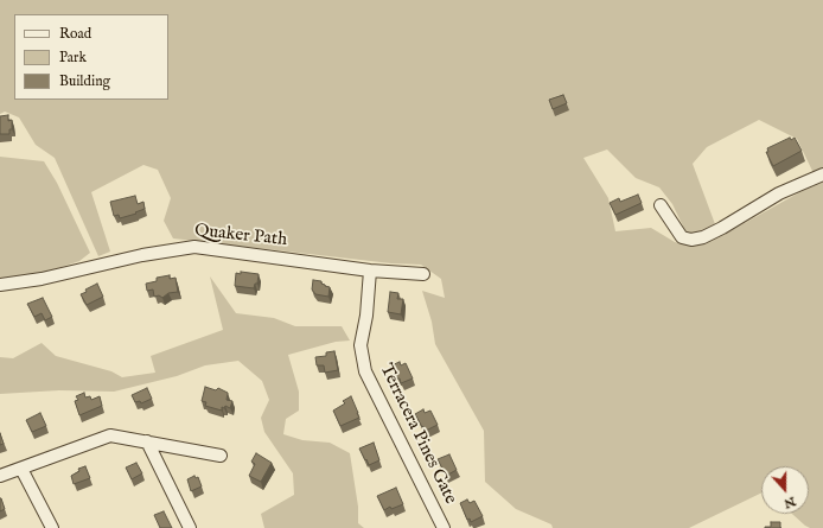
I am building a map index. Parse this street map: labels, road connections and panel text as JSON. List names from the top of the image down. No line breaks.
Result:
{"streets":{"street":["Quaker Path","Terracera Pines Gate"]},"crossings":[["Quaker Path","Terracera Pines Gate"]],"legend":["Road","Park","Building"],"north":"bottom"}
